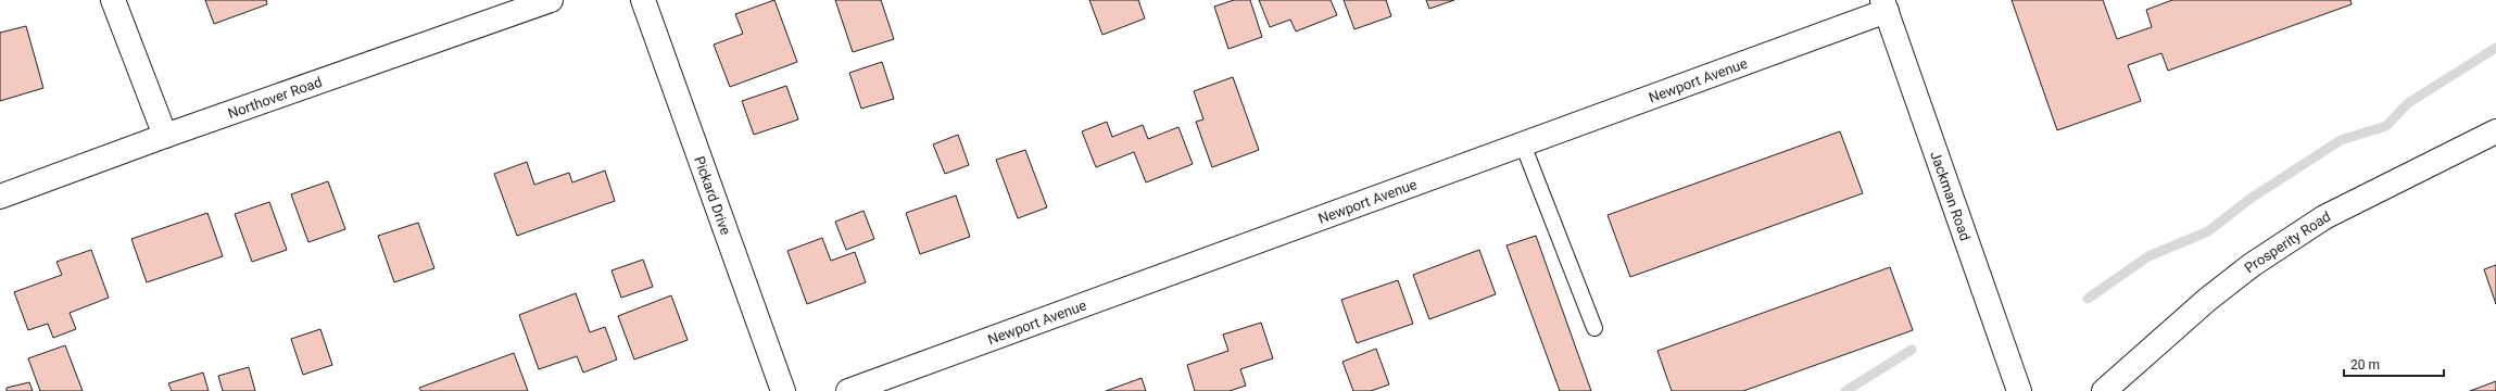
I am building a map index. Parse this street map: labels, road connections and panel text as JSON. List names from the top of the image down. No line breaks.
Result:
{"streets":{"street":["Newport Avenue","Northover Road","Pickard Drive","Jackman Road","Prosperity Road"]},"crossings":[["Newport Avenue","Jackman Road"]],"scale_bar":"20 m"}
